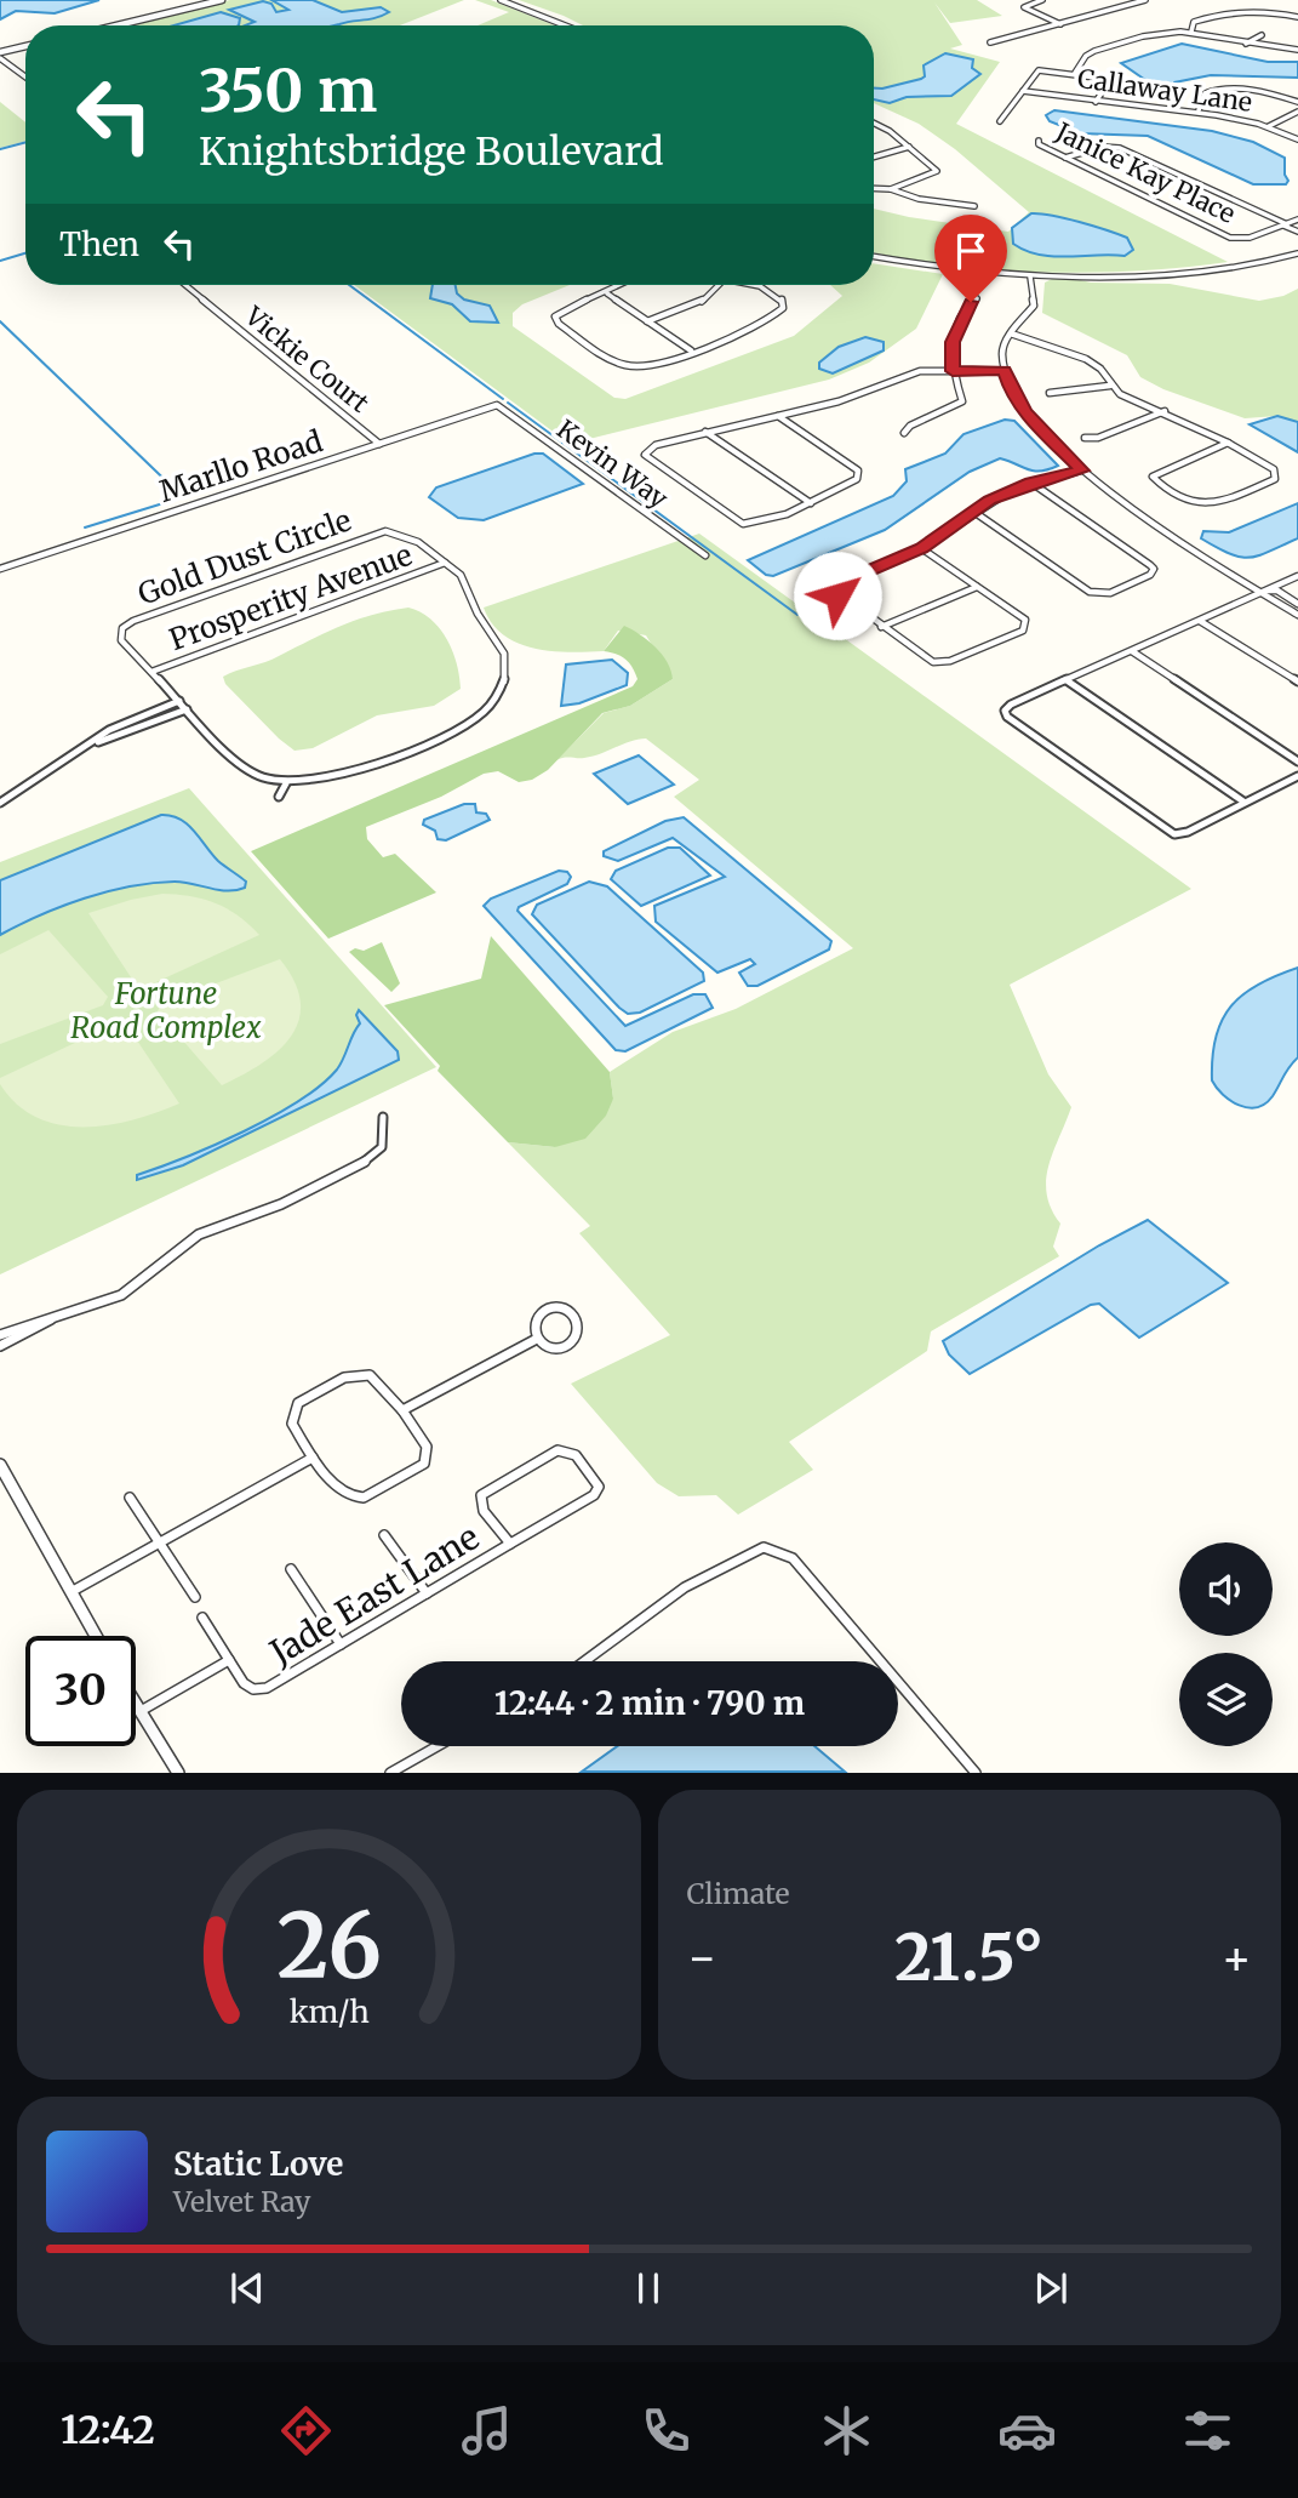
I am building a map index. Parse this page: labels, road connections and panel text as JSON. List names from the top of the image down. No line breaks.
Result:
{"streets":{"street":["Callaway Lane","Janice Kay Place","Vickie Court","Kevin Way","Marllo Road","Gold Dust Circle","Prosperity Avenue","Jade East Lane"]},"crossings":[["Vickie Court","Marllo Road"],["Kevin Way","Marllo Road"],["Gold Dust Circle","Prosperity Avenue"]],"parks":["Fortune Road Complex"],"page":{"turn":["350 m","Knightsbridge Boulevard"],"then":"Then","limit":"30","trip":"12:44 · 2 min · 790 m","tile":"Climate","heat":["−","21.5°","+"],"song":["Static Love","Velvet Ray"],"tabs":"12:42","gauge":["26","km/h"]}}
